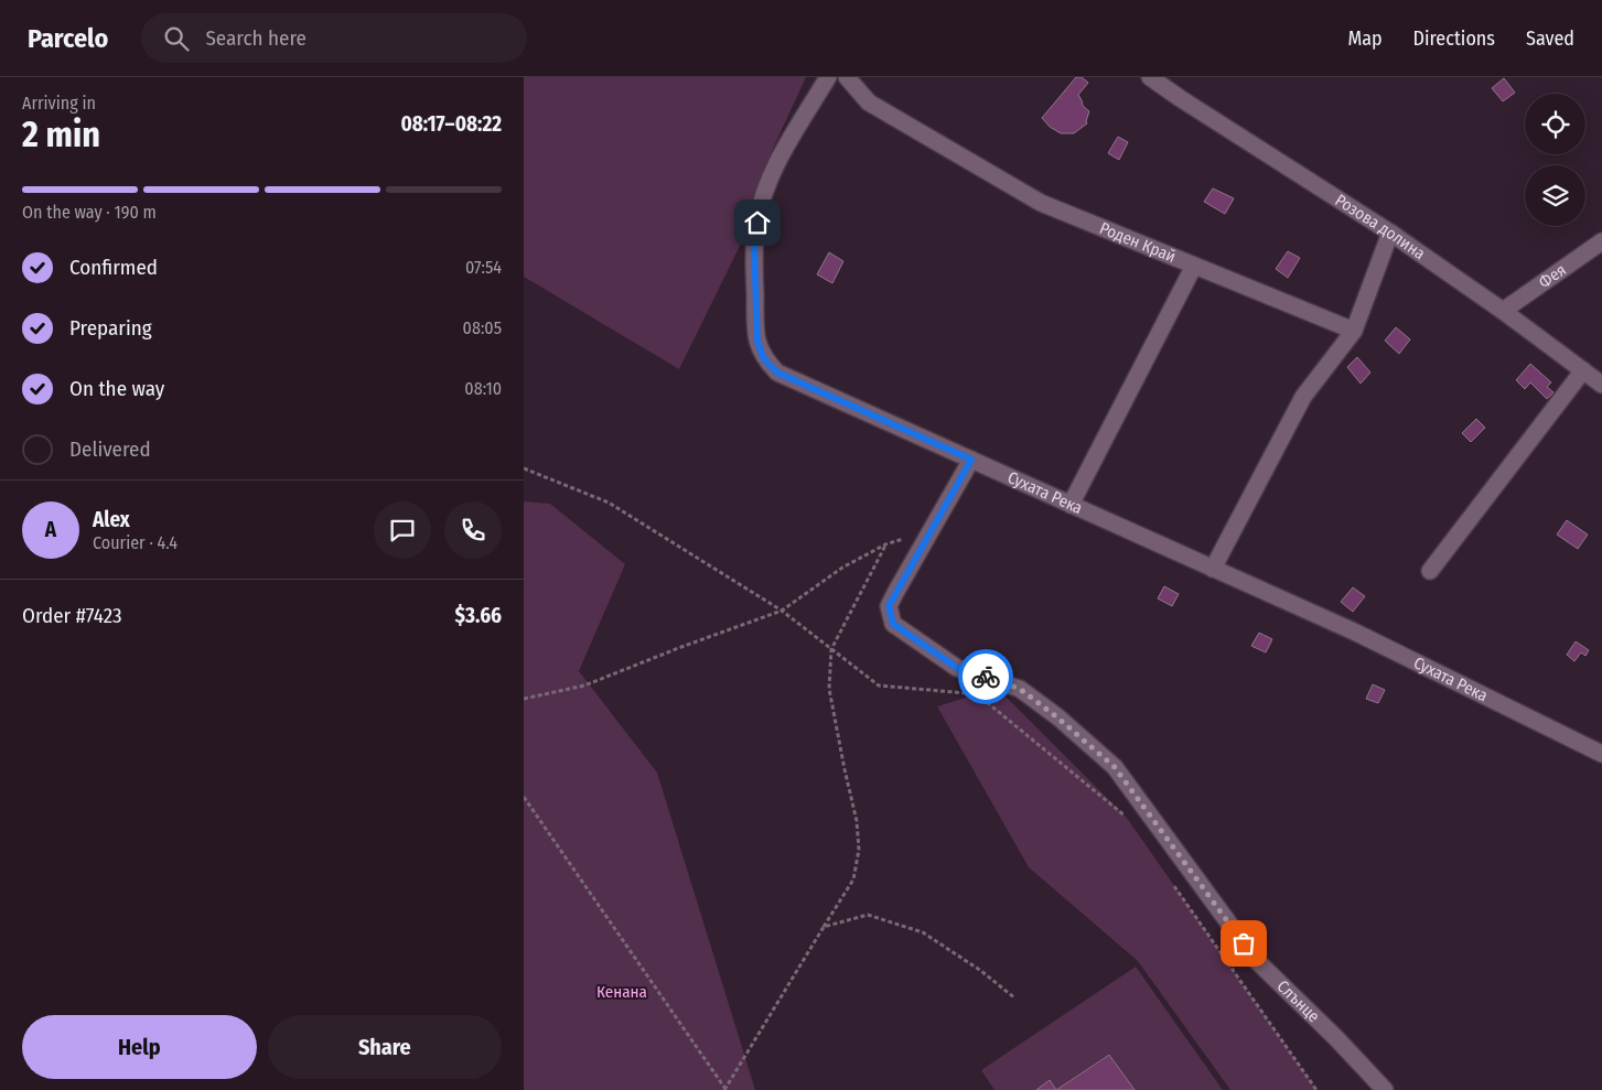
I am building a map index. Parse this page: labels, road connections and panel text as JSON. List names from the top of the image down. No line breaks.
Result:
{"streets":{"street":["Розова долина","Роден Край","Фея","Сухата Река","Слънце"]},"crossings":[["Розова долина","Фея"],["Сухата Река","Слънце"]],"parks":["Кенана"],"page":{"header":"Parcelo","search":"Search here","nav":["Map","Directions","Saved"],"heading":["2 min","Arriving in","08:17–08:22"],"panel":["Alex","Courier · 4.4","Order #7423","$3.66"],"bar":"On the way · 190 m","list":[["Confirmed","07:54"],["Preparing","08:05"],["On the way","08:10"],"Delivered"],"round":"A","buttons":["Help","Share"]}}
